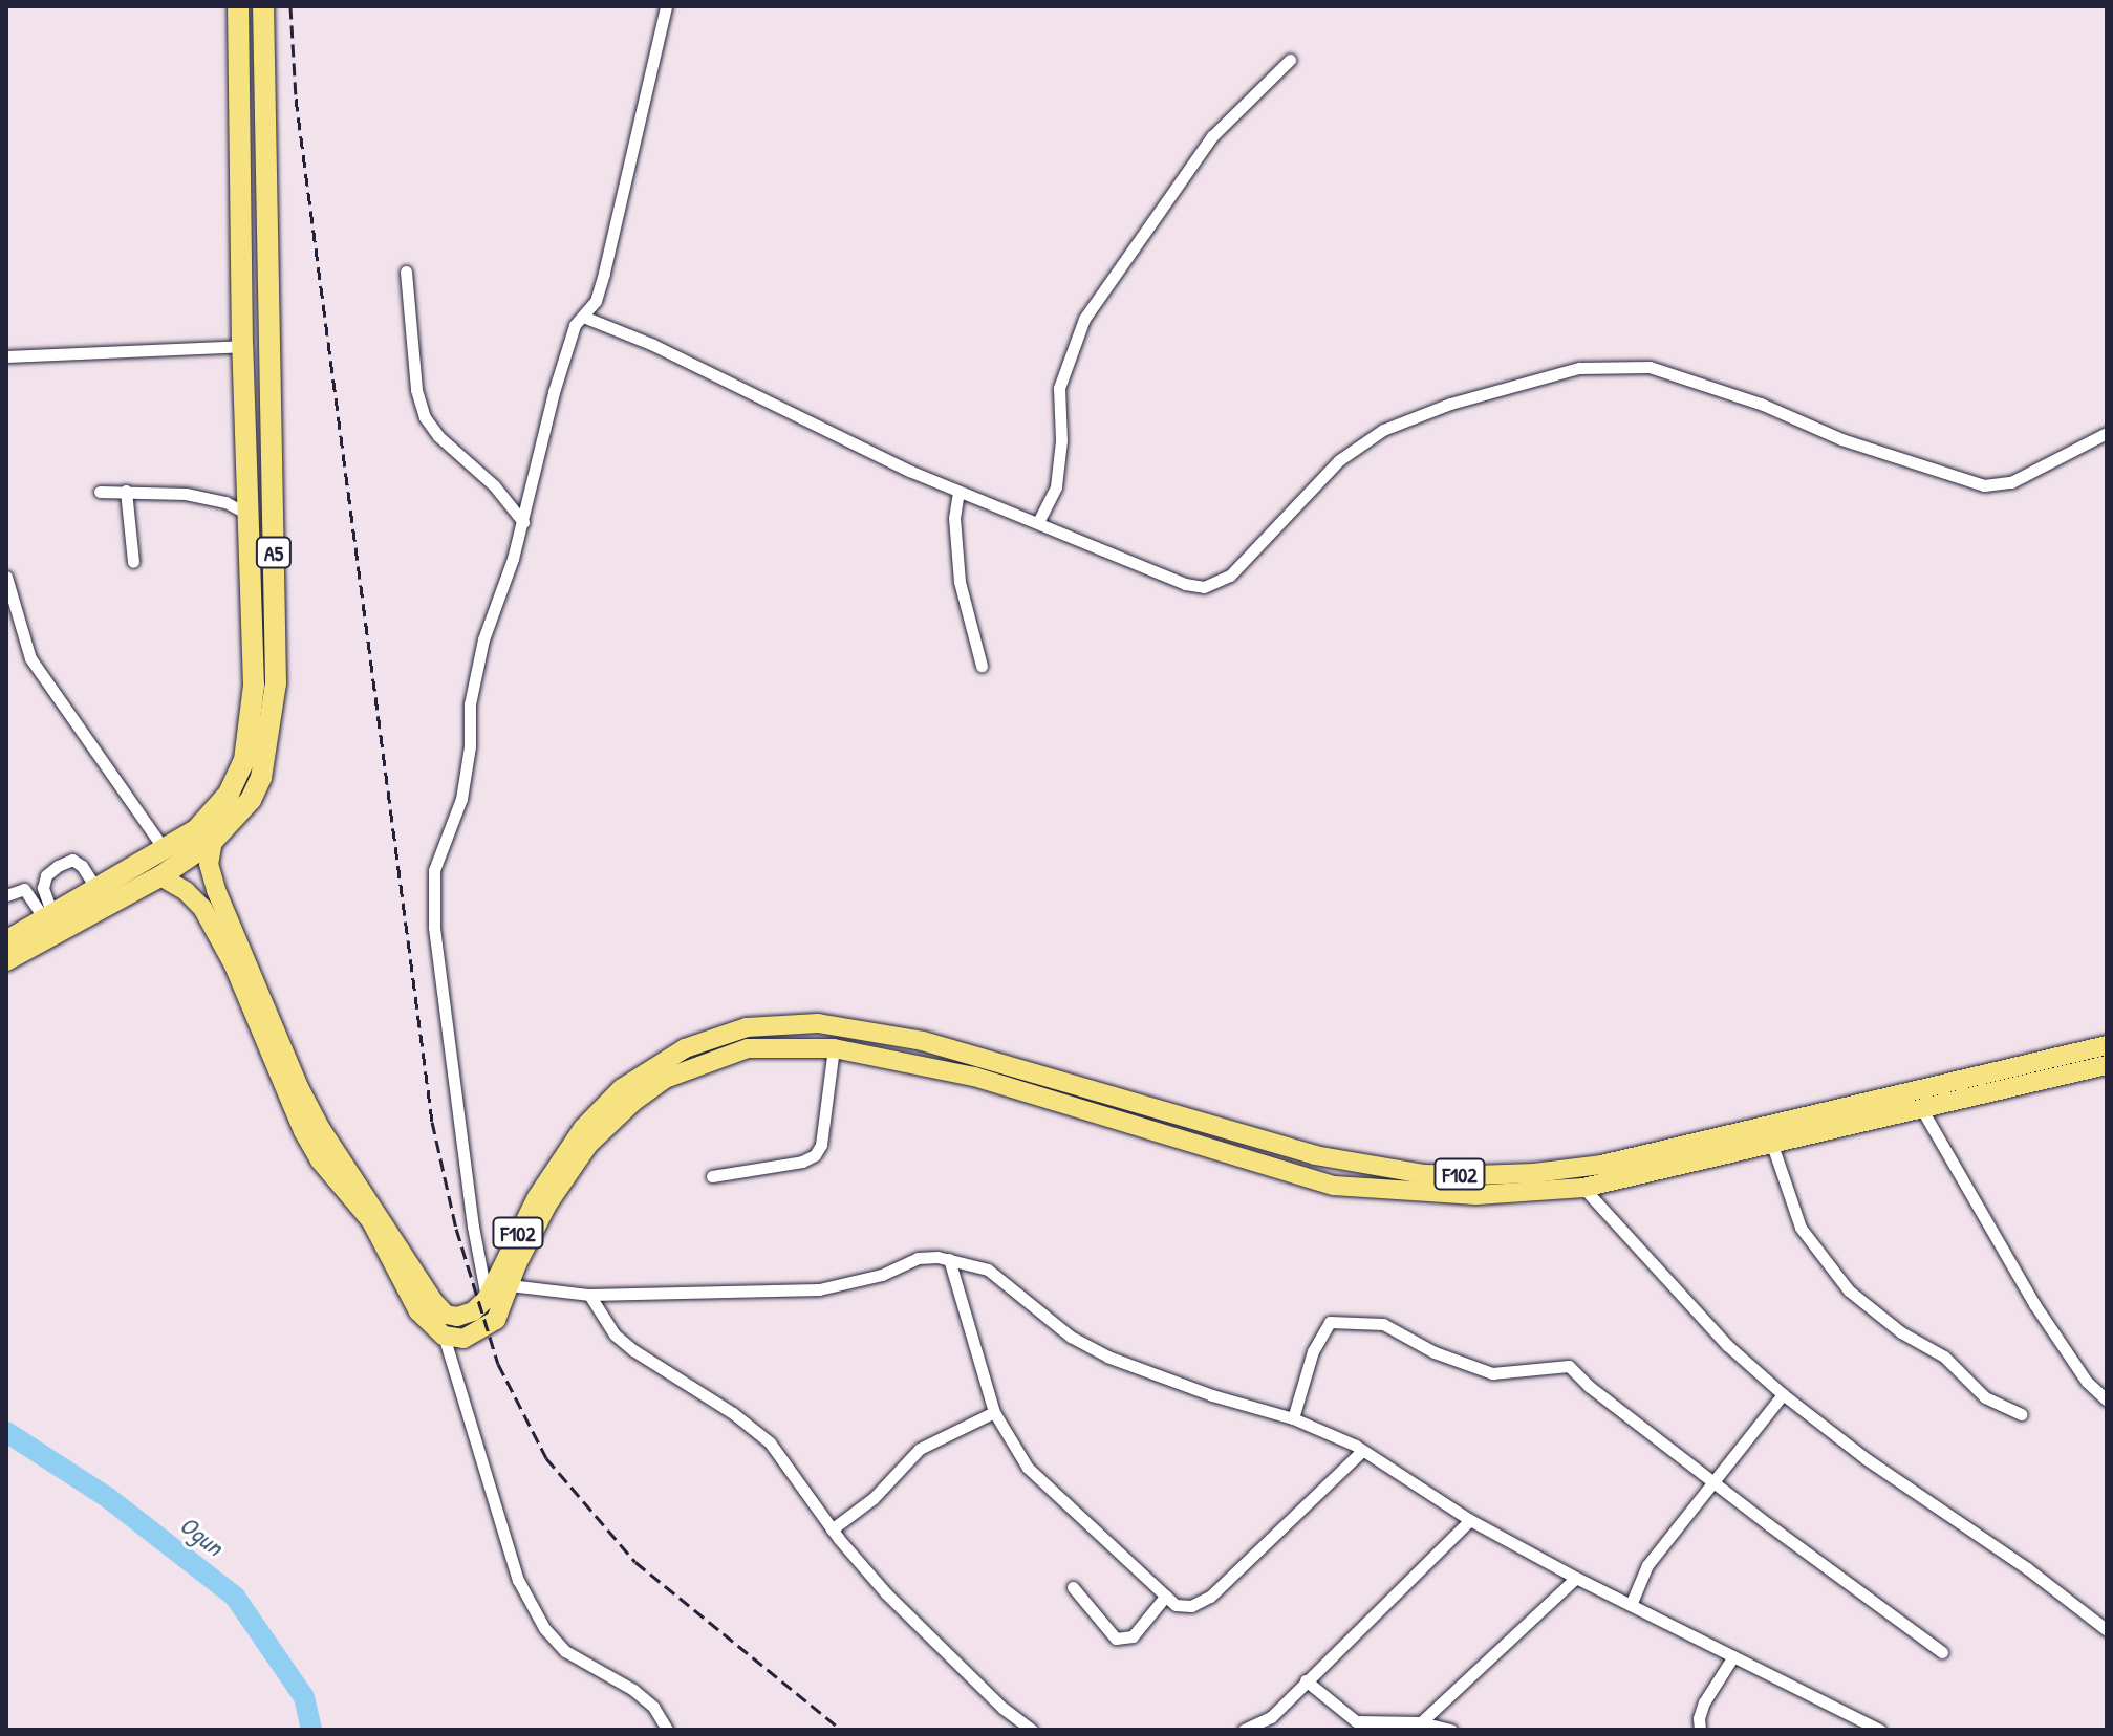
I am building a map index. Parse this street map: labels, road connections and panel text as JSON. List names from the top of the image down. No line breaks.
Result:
{"streets":{"highway":["A5"],"main road":["F102"]},"water":["Ogun"]}
